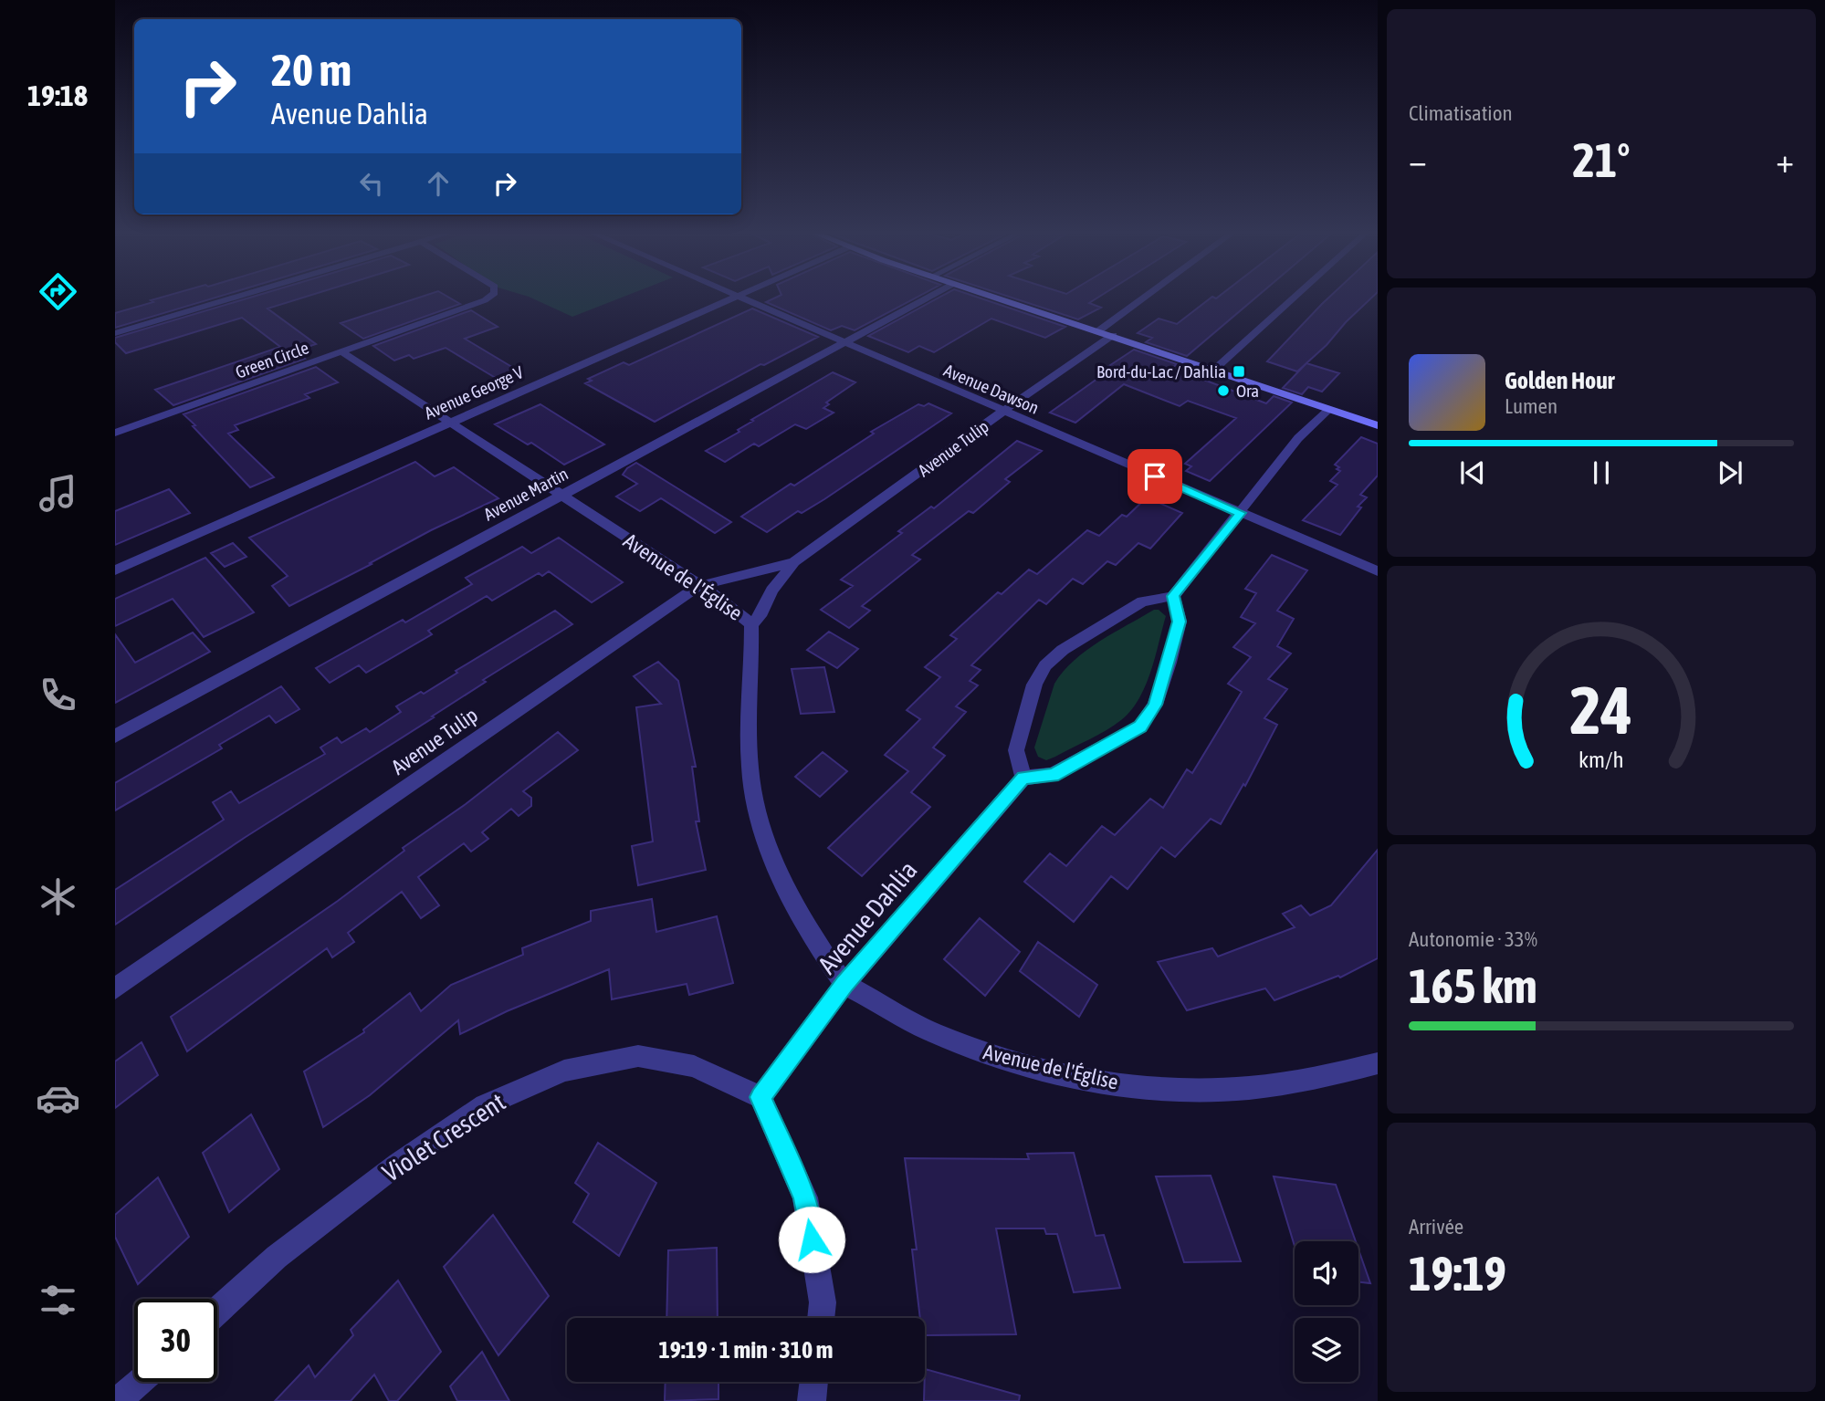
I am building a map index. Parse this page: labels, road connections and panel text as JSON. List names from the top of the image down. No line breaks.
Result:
{"streets":{"street":["Green Circle","Avenue Dawson","Avenue George V","Avenue Tulip","Avenue Martin","Avenue de l'Église","Avenue Dahlia","Violet Crescent"]},"crossings":[["Green Circle","Avenue de l'Église"],["Avenue Dawson","Avenue Tulip"],["Avenue Dawson","Avenue Martin"],["Avenue George V","Avenue de l'Église"],["Avenue Tulip","Avenue de l'Église"],["Avenue Martin","Avenue de l'Église"],["Avenue de l'Église","Avenue Dahlia"],["Avenue Dahlia","Violet Crescent"]],"places":{"transit":["Bord-du-Lac / Dahlia"],"other":["Ora"]},"page":{"tabs":"19:18","tile":["Climatisation",["Autonomie · 33%","165 km"],["Arrivée","19:19"]],"turn":["20 m","Avenue Dahlia"],"heat":["−","21°","+"],"song":["Golden Hour","Lumen"],"limit":"30","trip":"19:19 · 1 min · 310 m","gauge":["24","km/h"]}}
